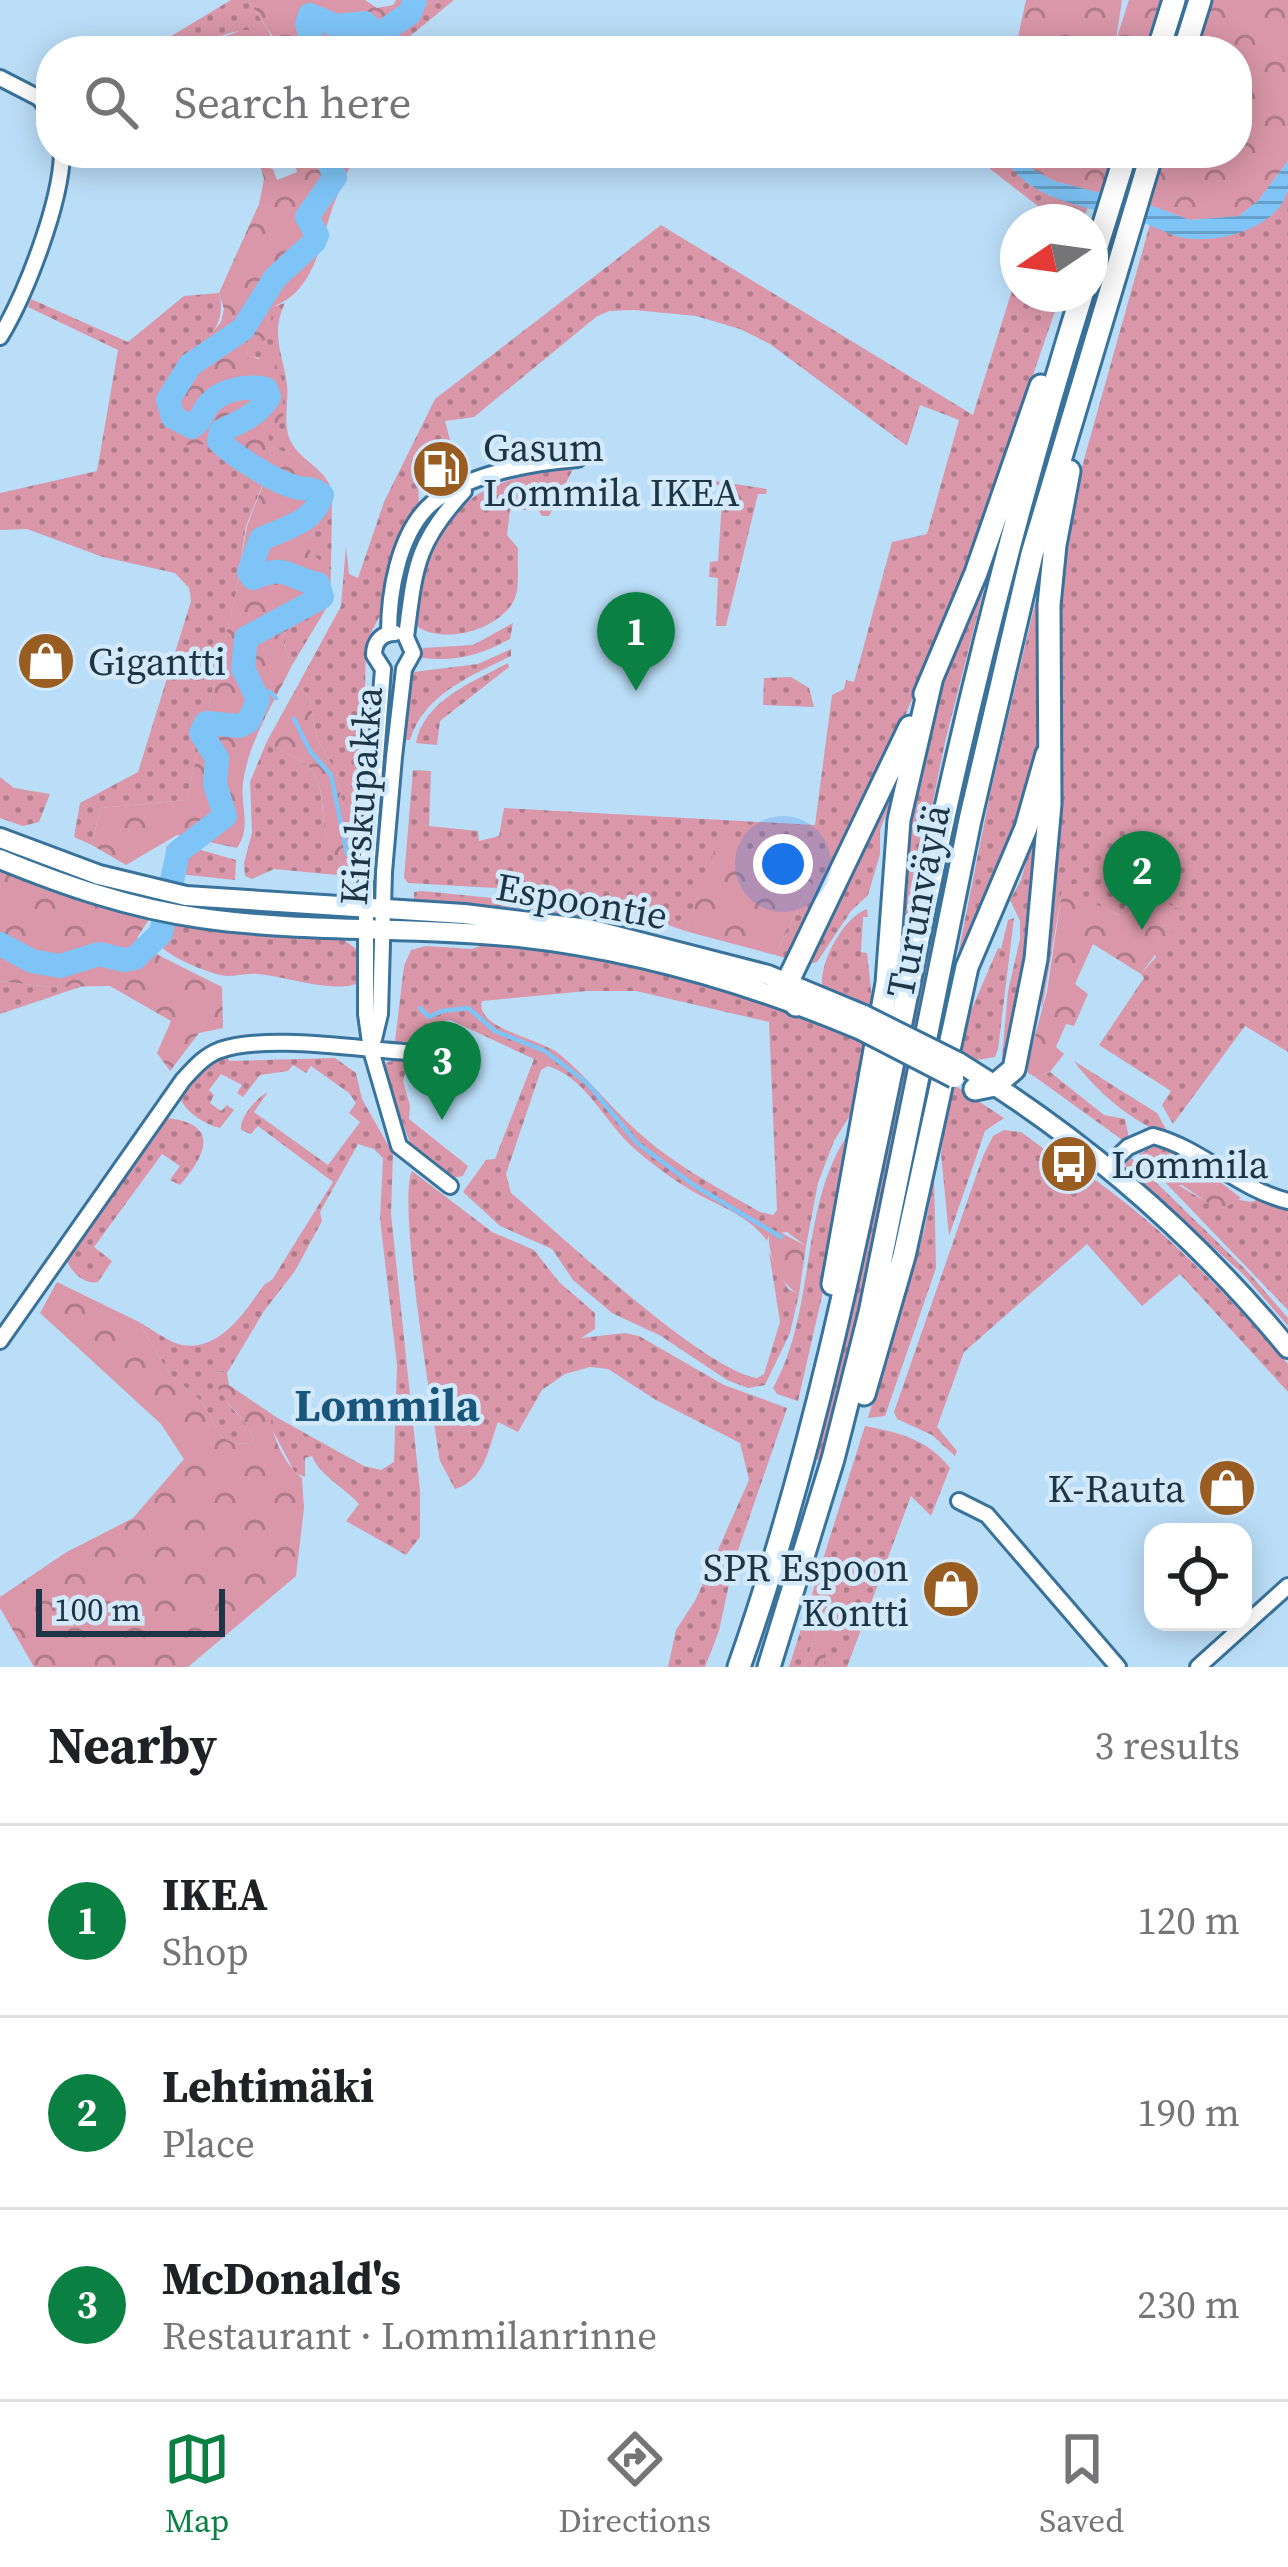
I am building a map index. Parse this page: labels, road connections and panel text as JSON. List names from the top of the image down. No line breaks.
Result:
{"streets":{"highway":["Turunväylä"],"main road":["Espoontie"],"street":["Kirskupakka"]},"crossings":[["Kirskupakka","Espoontie"]],"districts":["Lommila"],"places":{"fuel station":["Gasum Lommila IKEA"],"shop":["Gigantti","K-Rauta","SPR Espoon Kontti"],"bus stop":["Lommila"]},"scale_bar":"100 m","north":"left","page":{"search":"Search here","pins":["1","2","3"],"scale":"100 m","heading":["Nearby","3 results"],"list":[{"mark":"1","name":"IKEA","note":"Shop","value":"120 m"},{"mark":"2","name":"Lehtimäki","note":"Place","value":"190 m"},{"mark":"3","name":"McDonald's","note":"Restaurant · Lommilanrinne","value":"230 m"}],"nav":["Map","Directions","Saved"]}}
